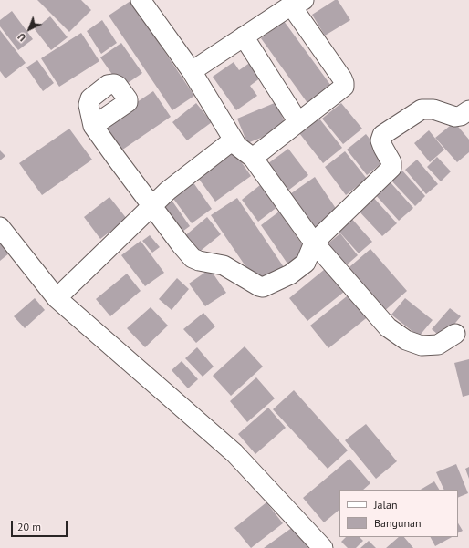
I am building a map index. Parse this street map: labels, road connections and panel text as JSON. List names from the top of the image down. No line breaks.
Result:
{"legend":["Jalan","Bangunan"],"scale_bar":"20 m","north":"bottom left"}
